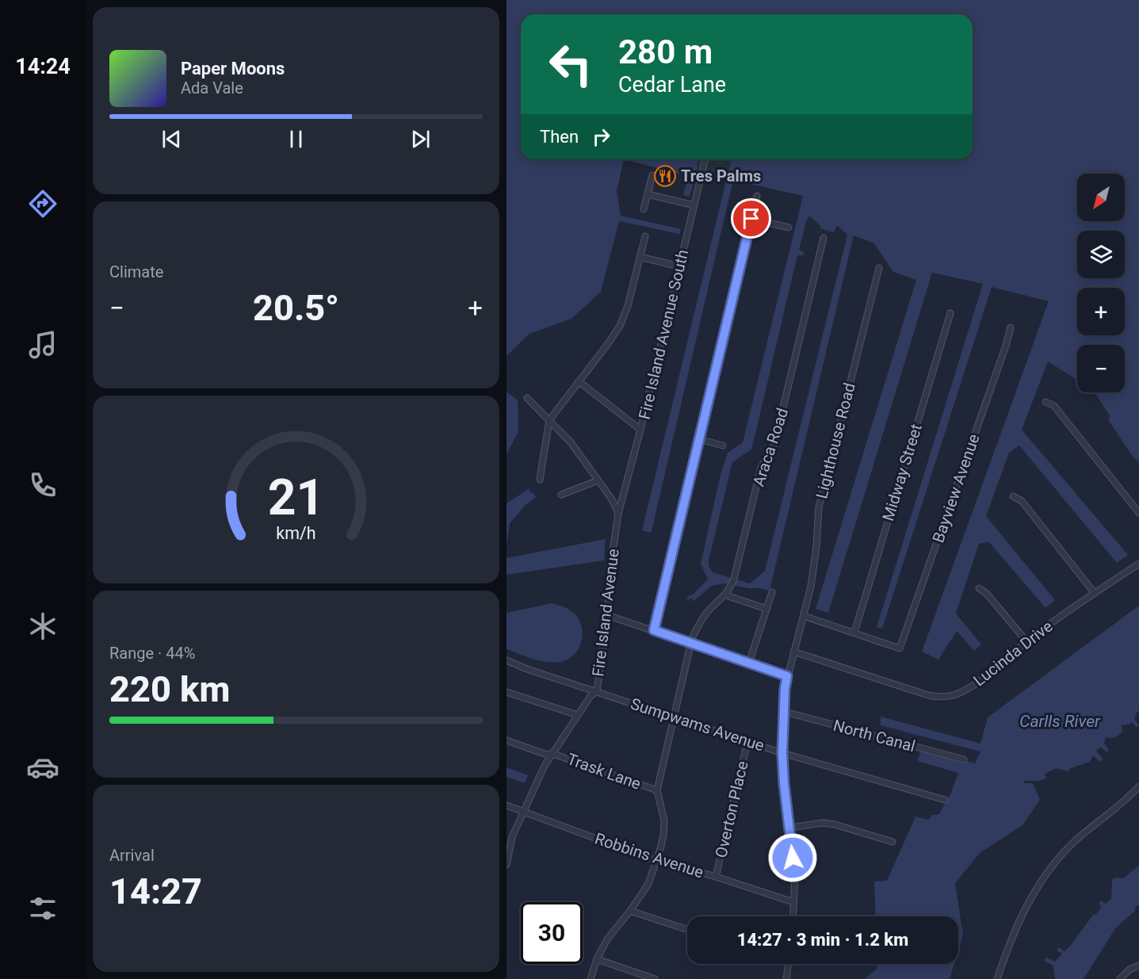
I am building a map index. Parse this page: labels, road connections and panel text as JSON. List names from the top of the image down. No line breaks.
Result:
{"streets":{"street":["Fire Island Avenue South","Lighthouse Road","Araca Road","Midway Street","Bayview Avenue","Fire Island Avenue","Lucinda Drive","Sumpwams Avenue","North Canal","Trask Lane","Overton Place","Robbins Avenue"]},"crossings":[["Fire Island Avenue South","Fire Island Avenue"],["Lighthouse Road","Lucinda Drive"],["Lighthouse Road","Sumpwams Avenue"],["Lighthouse Road","North Canal"],["Lighthouse Road","Robbins Avenue"],["Araca Road","Sumpwams Avenue"],["Araca Road","Trask Lane"],["Midway Street","Bayview Avenue"],["Fire Island Avenue","Sumpwams Avenue"],["Fire Island Avenue","Trask Lane"],["Fire Island Avenue","Robbins Avenue"],["Sumpwams Avenue","Overton Place"],["Overton Place","Robbins Avenue"]],"water":["Carlls River"],"places":{"restaurant":["Tres Palms"]},"north":"bottom left","page":{"tabs":"14:24","turn":["280 m","Cedar Lane"],"song":["Paper Moons","Ada Vale"],"then":"Then","map_buttons":["+","−"],"tile":["Climate",["Range · 44%","220 km"],["Arrival","14:27"]],"heat":["−","20.5°","+"],"limit":"30","trip":"14:27 · 3 min · 1.2 km","gauge":["21","km/h"]}}
